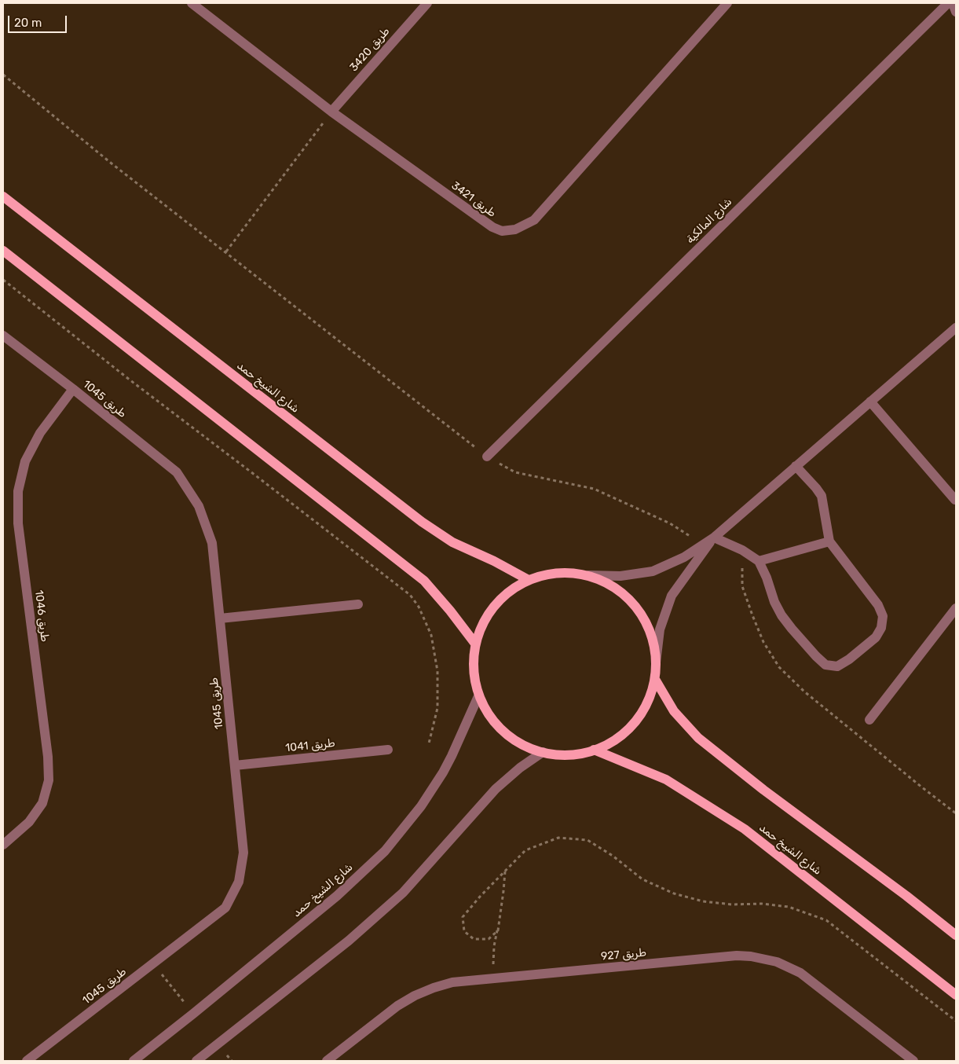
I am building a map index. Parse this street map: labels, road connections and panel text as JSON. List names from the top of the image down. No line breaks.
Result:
{"streets":{"main road":["شارع الشيخ حمد"],"street":["طريق 3420","طريق 3421","شارع المالكية","طريق 1045","طريق 1046","طريق 1041","طريق 927"]},"crossings":[["طريق 3420","طريق 3421"],["طريق 1045","طريق 1046"],["طريق 1045","طريق 1041"]],"scale_bar":"20 m"}
